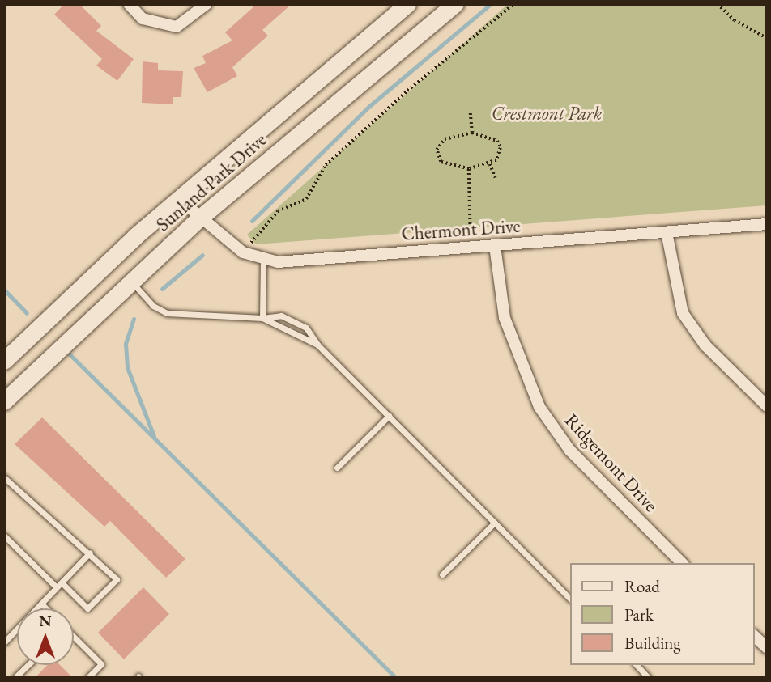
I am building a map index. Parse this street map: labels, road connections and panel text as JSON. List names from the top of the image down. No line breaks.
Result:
{"streets":{"main road":["Sunland Park Drive"],"street":["Chermont Drive","Ridgemont Drive"]},"crossings":[["Sunland Park Drive","Chermont Drive"],["Chermont Drive","Ridgemont Drive"]],"parks":["Crestmont Park"],"legend":["Road","Park","Building"],"north":"top"}
